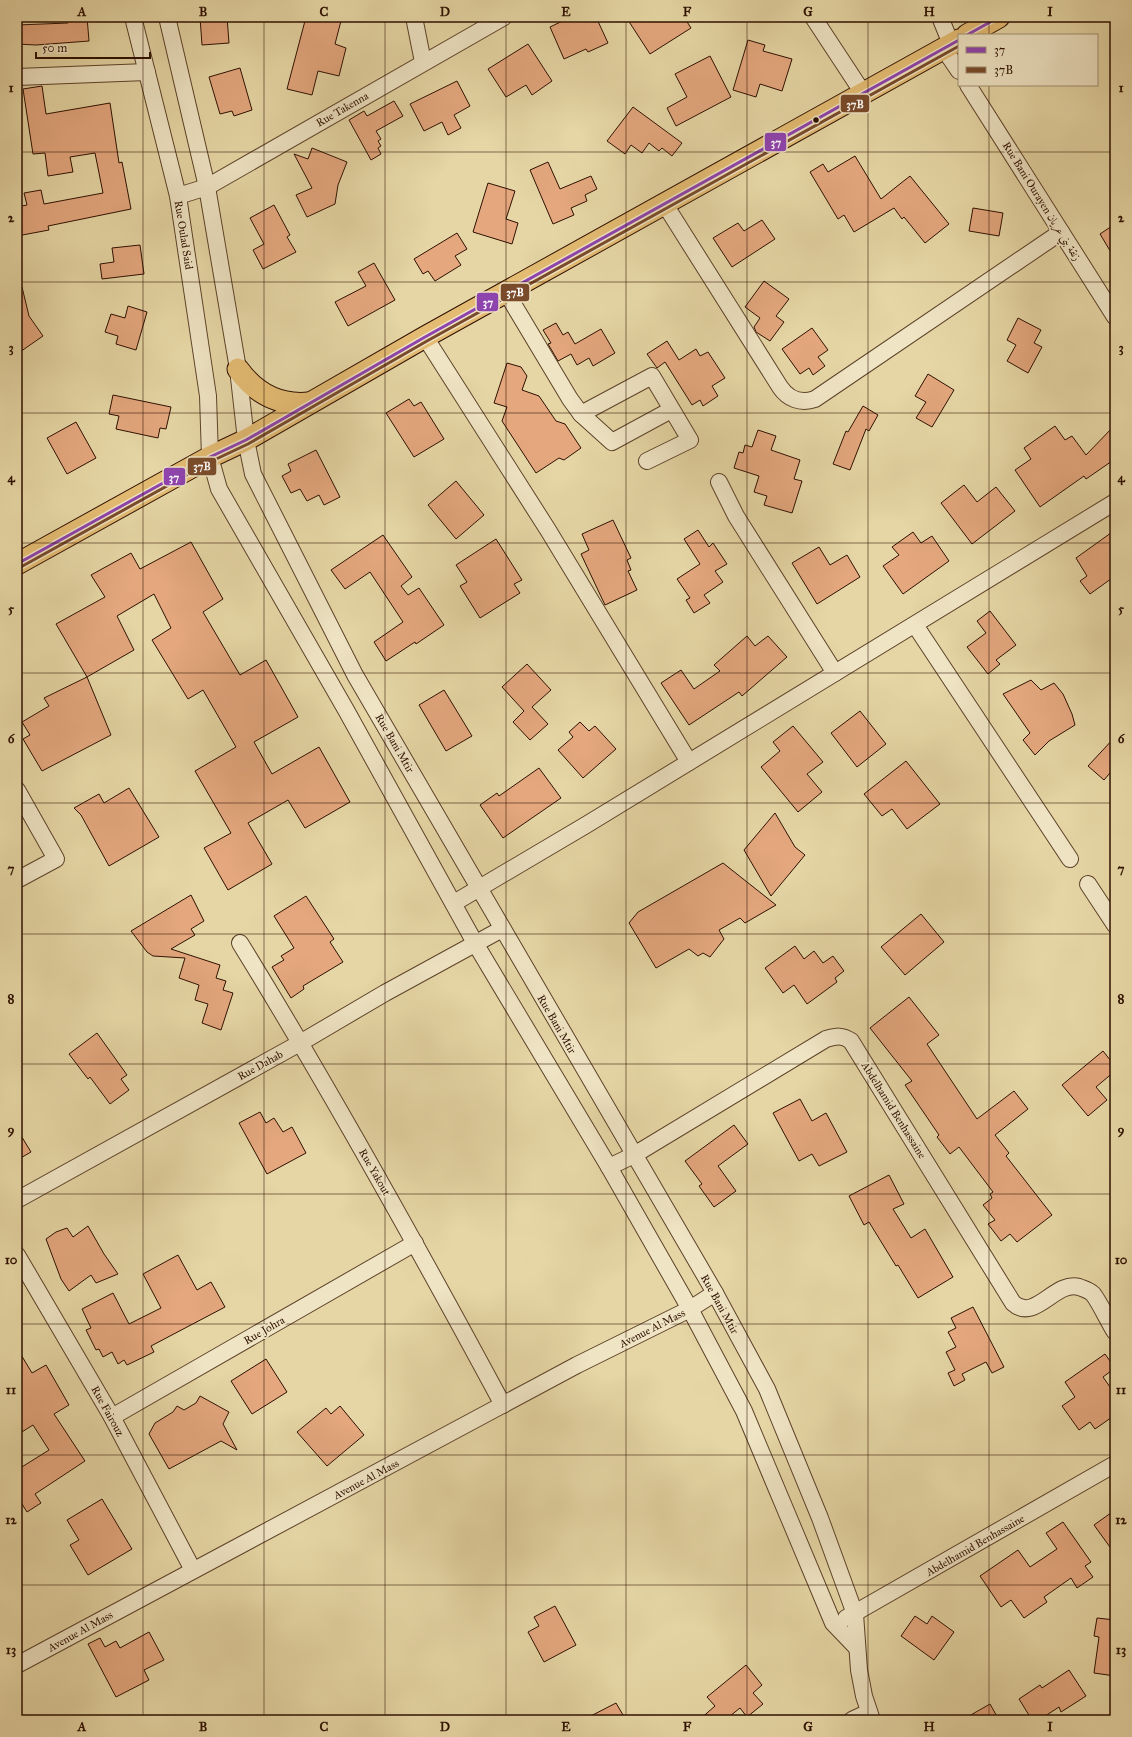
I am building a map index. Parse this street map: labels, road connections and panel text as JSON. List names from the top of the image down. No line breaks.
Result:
{"streets":{"street":["Rue Takenna","Rue Bani Ourayen زنقة بني عريان","Rue Oulad Said","Rue Bani Mtir","Rue Dahab","Abdelhamid Benhassaine","Rue Yakout","Avenue Al Mass","Rue Johra","Rue Fairouz"]},"crossings":[["Rue Takenna","Rue Oulad Said"],["Rue Bani Mtir","Rue Dahab"],["Rue Bani Mtir","Abdelhamid Benhassaine"],["Rue Bani Mtir","Avenue Al Mass"],["Rue Dahab","Rue Yakout"],["Rue Yakout","Avenue Al Mass"],["Rue Yakout","Rue Johra"],["Avenue Al Mass","Rue Fairouz"],["Rue Johra","Rue Fairouz"]],"lines":["transit line 37","transit line 37B"],"legend":["37","37B"],"scale_bar":"50 m","grid":{"columns":["A","B","C","D","E","F","G","H","I"],"rows":["1","2","3","4","5","6","7","8","9","10","11","12","13"]}}
